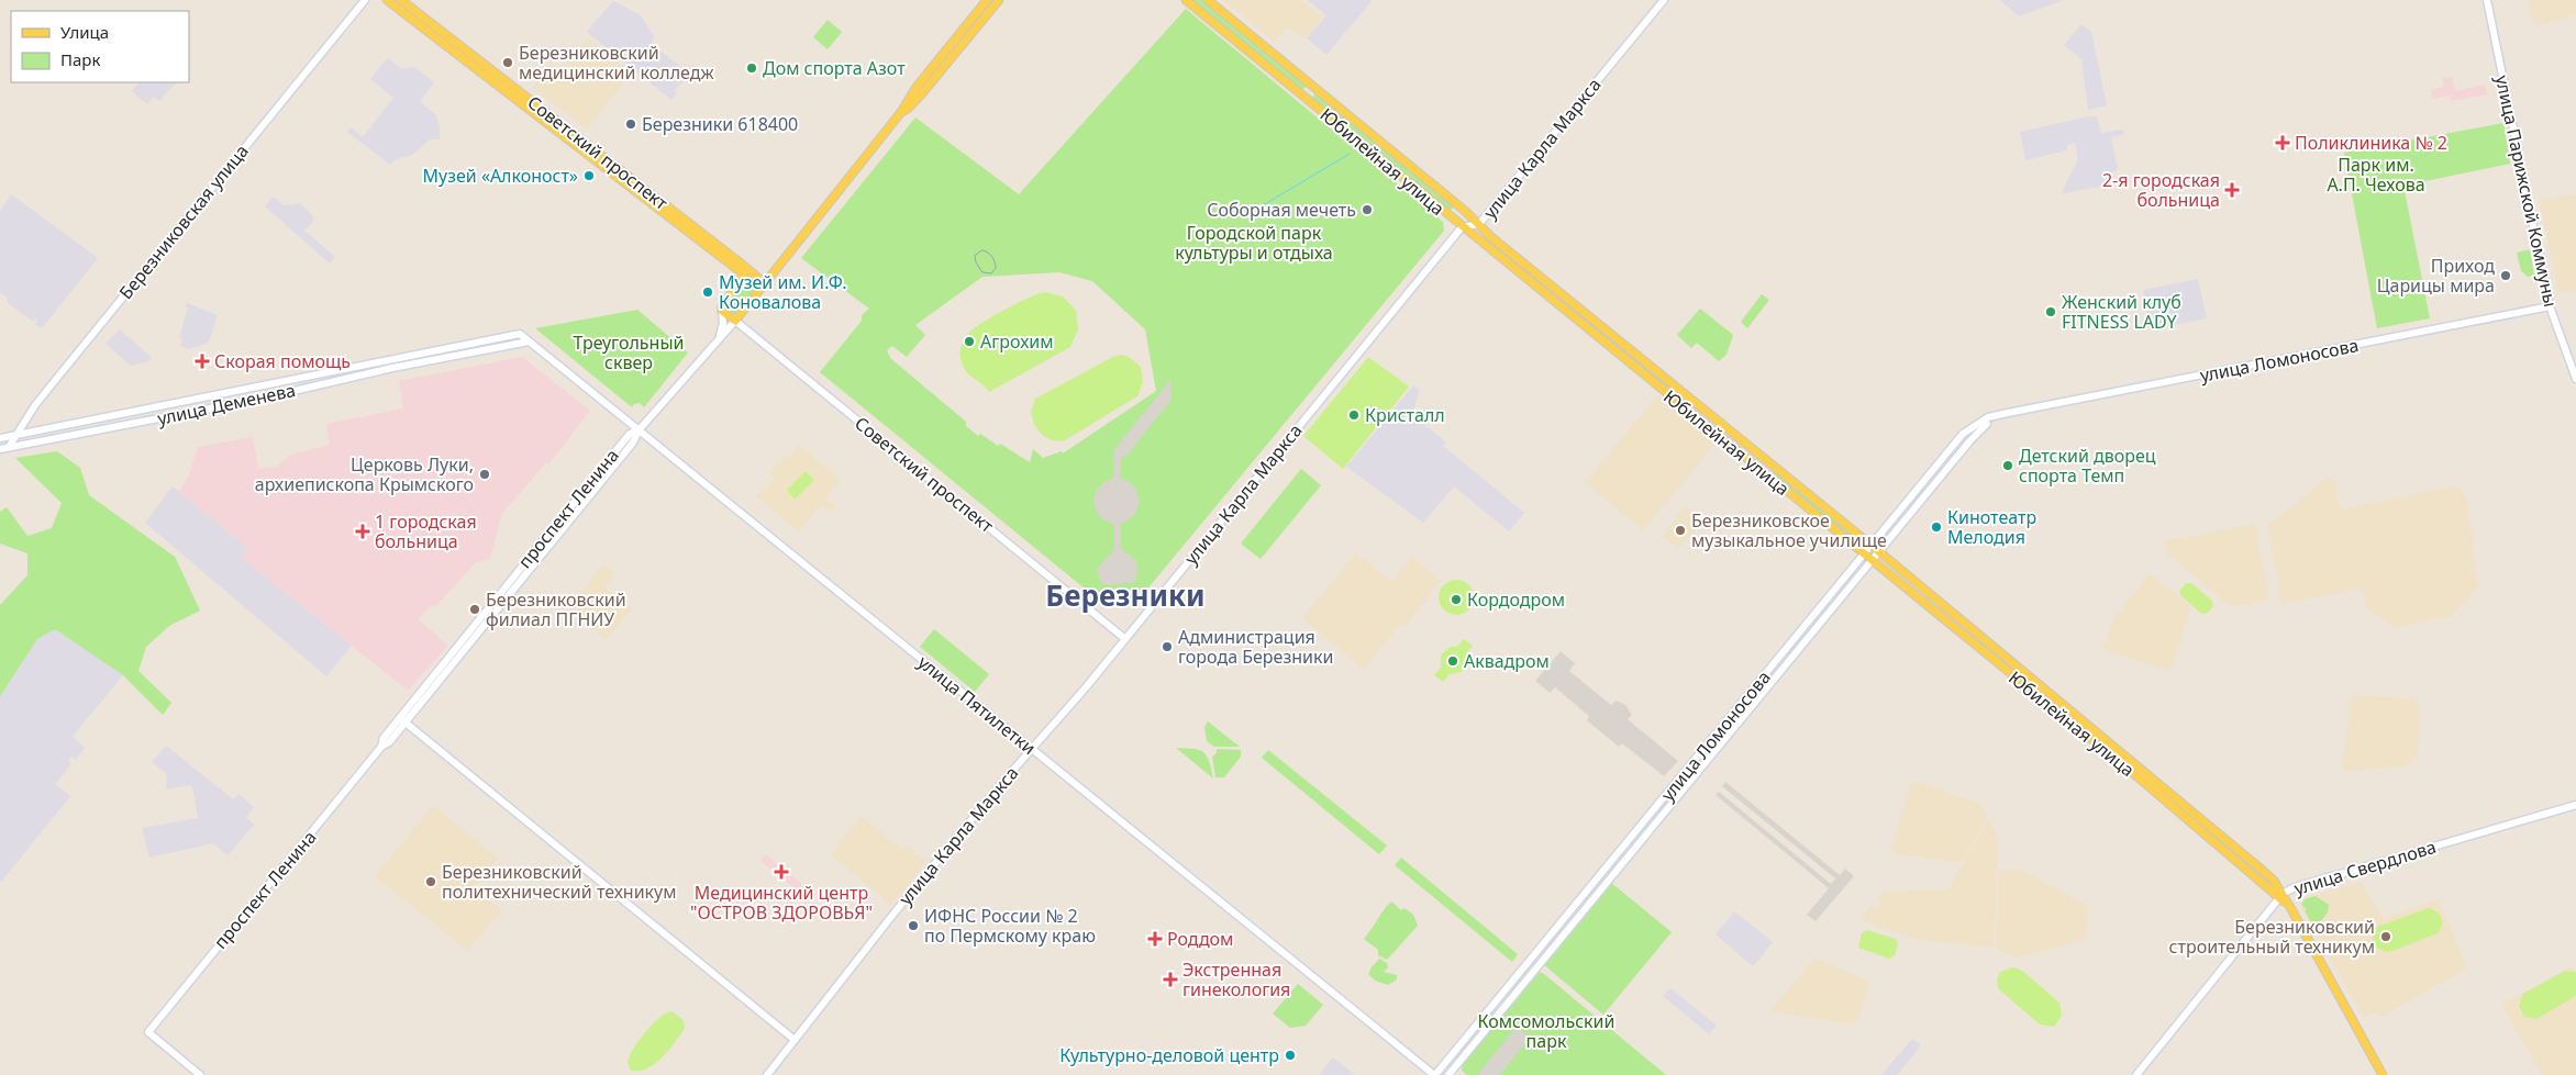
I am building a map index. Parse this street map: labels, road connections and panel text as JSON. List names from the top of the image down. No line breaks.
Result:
{"streets":{"main road":["улица Карла Маркса","Советский проспект","Юбилейная улица","улица Парижской Коммуны","Березниковская улица","улица Ломоносова","улица Деменева","проспект Ленина","улица Пятилетки","улица Свердлова"]},"crossings":[["улица Карла Маркса","Советский проспект"],["улица Карла Маркса","Юбилейная улица"],["улица Карла Маркса","улица Пятилетки"],["Советский проспект","проспект Ленина"],["Юбилейная улица","улица Ломоносова"],["Юбилейная улица","улица Свердлова"],["улица Парижской Коммуны","улица Ломоносова"],["Березниковская улица","улица Деменева"],["улица Ломоносова","улица Пятилетки"],["улица Деменева","улица Пятилетки"],["проспект Ленина","улица Пятилетки"]],"districts":["Березники"],"parks":["Парк им. А.П. Чехова","Городской парк культуры и отдыха","Треугольный сквер","Комсомольский парк"],"places":{"other":["Березниковский медицинский колледж","Дом спорта Азот","Березники 618400","Музей «Алконост»","Соборная мечеть","Приход Царицы мира","Музей им. И.Ф. Коновалова","Женский клуб FITNESS LADY","Агрохим","Кристалл","Детский дворец спорта Темп","Церковь Луки, архиепископа Крымского","Кинотеатр Мелодия","Березниковское музыкальное училище","Кордодром","Березниковский филиал ПГНИУ","Администрация города Березники","Аквадром","Березниковский политехнический техникум","ИФНС России № 2 по Пермскому краю","Березниковский строительный техникум","Культурно-деловой центр"],"health":["Поликлиника № 2","2-я городская больница","Скорая помощь","1 городская больница","Медицинский центр \"ОСТРОВ ЗДОРОВЬЯ\"","Роддом","Экстренная гинекология"]},"legend":["Улица","Парк"]}
